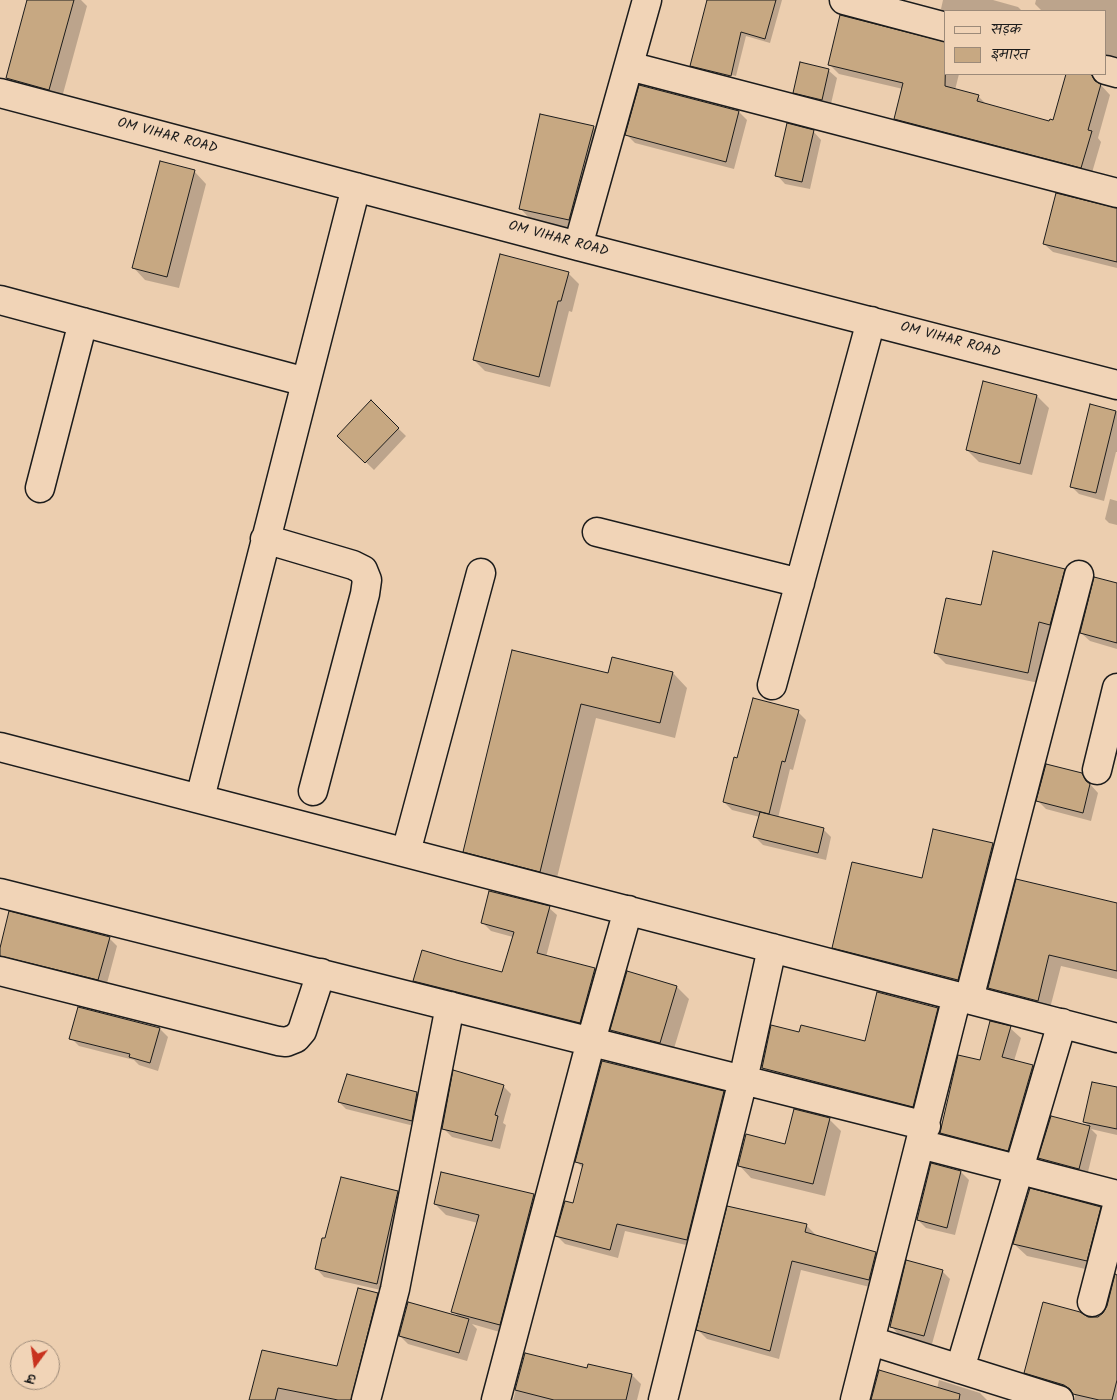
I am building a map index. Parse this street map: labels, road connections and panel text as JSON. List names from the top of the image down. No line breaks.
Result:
{"streets":{"street":["OM VIHAR ROAD"]},"legend":["सड़क","इमारत"],"north":"bottom"}
